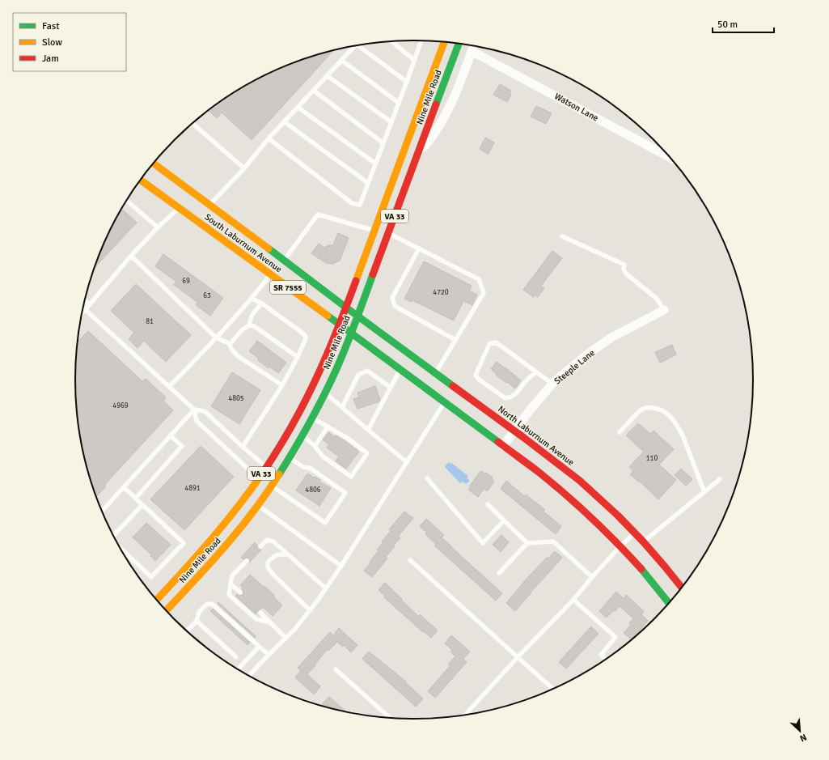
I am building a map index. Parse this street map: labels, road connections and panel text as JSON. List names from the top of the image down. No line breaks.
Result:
{"streets":{"main road":["Nine Mile Road","VA 33","South Laburnum Avenue","SR 7555","North Laburnum Avenue"],"street":["Watson Lane","Steeple Lane"]},"crossings":[["Nine Mile Road","South Laburnum Avenue"],["Nine Mile Road","North Laburnum Avenue"],["South Laburnum Avenue","North Laburnum Avenue"],["Steeple Lane","North Laburnum Avenue"]],"house_numbers":["69","4720","63","81","4805","4969","110","4891","4806"],"legend":["Fast","Slow","Jam"],"scale_bar":"50 m","north":"bottom right"}
